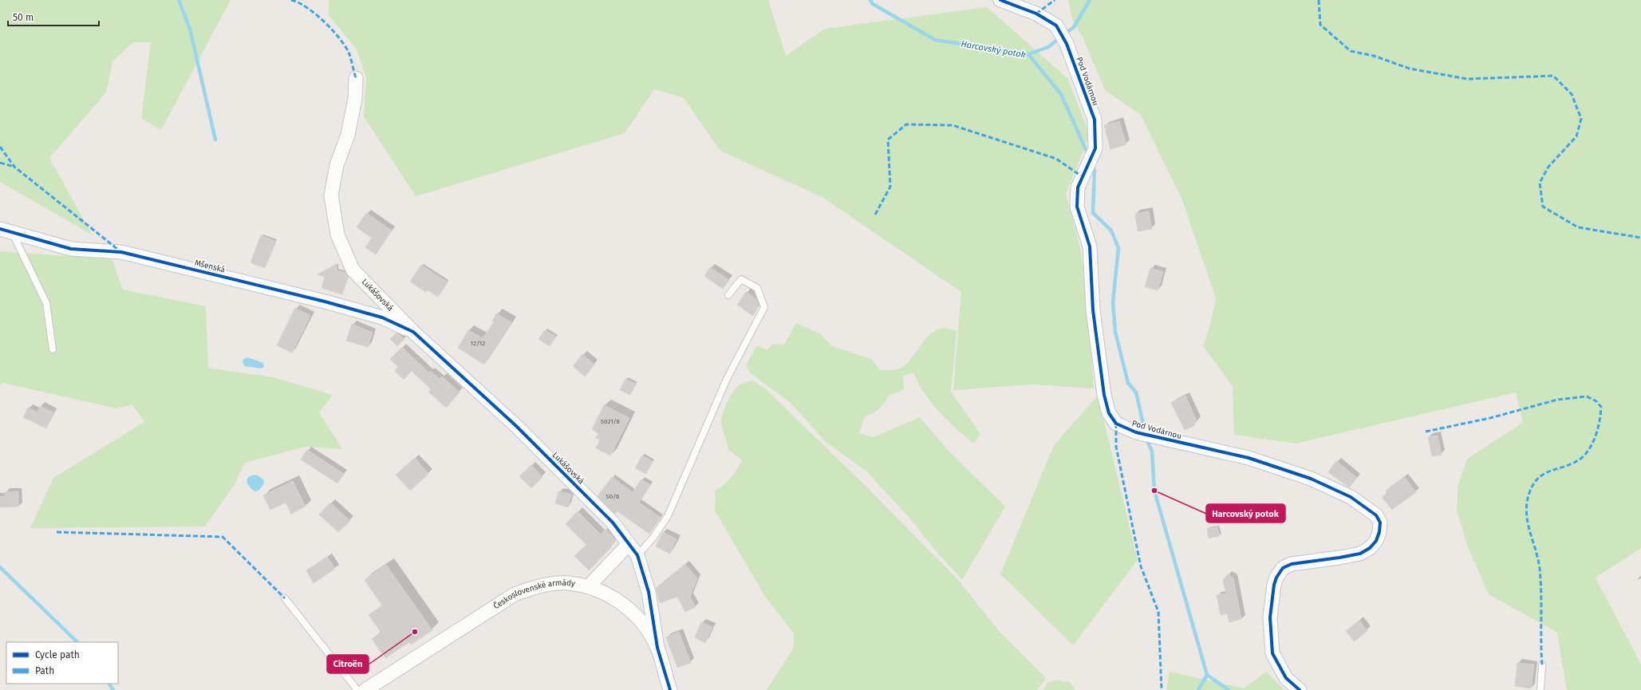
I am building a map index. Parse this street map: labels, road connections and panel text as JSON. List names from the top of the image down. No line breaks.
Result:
{"streets":{"street":["Pod Vodárnou","Mšenská","Lukášovská","Československé armády"]},"crossings":[["Mšenská","Lukášovská"],["Lukášovská","Československé armády"]],"water":["Harcovský potok"],"places":["Harcovský potok","Citroën"],"house_numbers":["12/12","5021/8","50/6"],"legend":["Cycle path","Path"],"scale_bar":"50 m"}
